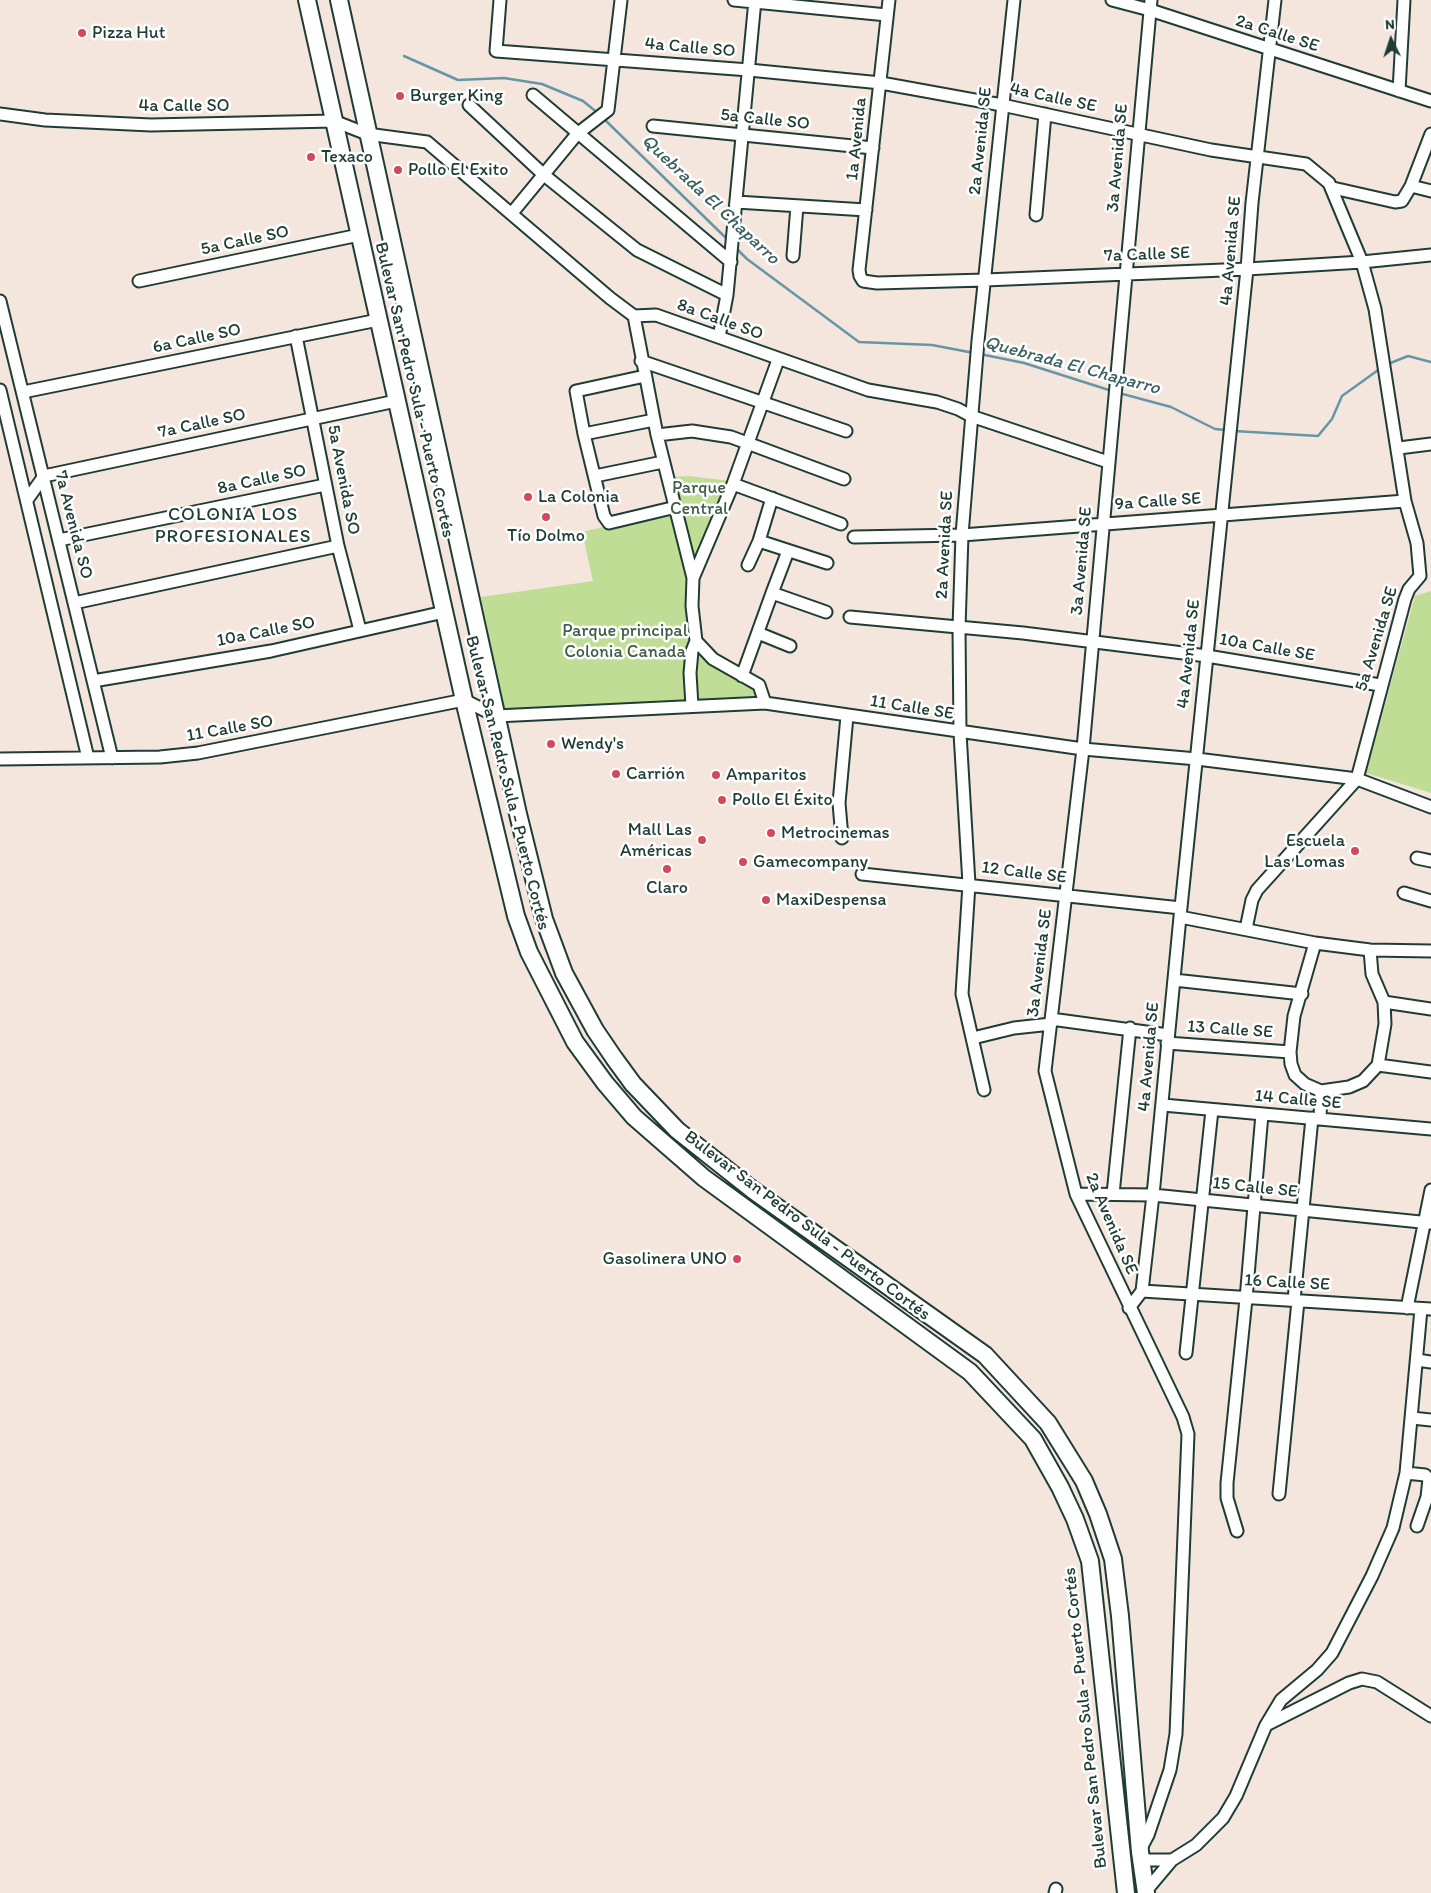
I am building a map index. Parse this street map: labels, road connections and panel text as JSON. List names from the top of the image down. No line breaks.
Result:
{"streets":{"highway":["Bulevar San Pedro Sula - Puerto Cortés"],"street":["2a Calle SE","4a Calle SO","4a Calle SE","5a Calle SO","1a Avenida","2a Avenida SE","3a Avenida SE","4a Avenida SE","7a Calle SE","8a Calle SO","6a Calle SO","7a Calle SO","5a Avenida SO","9a Calle SE","7a Avenida SO","10a Calle SO","5a Avenida SE","10a Calle SE","11 Calle SE","11 Calle SO","12 Calle SE","13 Calle SE","14 Calle SE","15 Calle SE","16 Calle SE"]},"crossings":[["2a Calle SE","3a Avenida SE"],["2a Calle SE","4a Avenida SE"],["4a Calle SO","4a Calle SE"],["4a Calle SO","1a Avenida"],["4a Calle SO","Bulevar San Pedro Sula - Puerto Cortés"],["4a Calle SE","1a Avenida"],["4a Calle SE","2a Avenida SE"],["4a Calle SE","3a Avenida SE"],["4a Calle SE","4a Avenida SE"],["4a Calle SE","5a Avenida SE"],["5a Calle SO","1a Avenida"],["5a Calle SO","Bulevar San Pedro Sula - Puerto Cortés"],["1a Avenida","7a Calle SE"],["2a Avenida SE","3a Avenida SE"],["2a Avenida SE","7a Calle SE"],["2a Avenida SE","8a Calle SO"],["2a Avenida SE","Bulevar San Pedro Sula - Puerto Cortés"],["2a Avenida SE","9a Calle SE"],["2a Avenida SE","10a Calle SE"],["2a Avenida SE","11 Calle SE"],["2a Avenida SE","12 Calle SE"],["2a Avenida SE","13 Calle SE"],["2a Avenida SE","15 Calle SE"],["3a Avenida SE","7a Calle SE"],["3a Avenida SE","8a Calle SO"],["3a Avenida SE","9a Calle SE"],["3a Avenida SE","10a Calle SE"],["3a Avenida SE","11 Calle SE"],["3a Avenida SE","12 Calle SE"],["3a Avenida SE","13 Calle SE"],["4a Avenida SE","7a Calle SE"],["4a Avenida SE","9a Calle SE"],["4a Avenida SE","10a Calle SE"],["4a Avenida SE","11 Calle SE"],["4a Avenida SE","12 Calle SE"],["4a Avenida SE","13 Calle SE"],["4a Avenida SE","14 Calle SE"],["4a Avenida SE","15 Calle SE"],["4a Avenida SE","16 Calle SE"],["7a Calle SE","5a Avenida SE"],["8a Calle SO","5a Avenida SO"],["8a Calle SO","7a Avenida SO"],["6a Calle SO","Bulevar San Pedro Sula - Puerto Cortés"],["6a Calle SO","5a Avenida SO"],["6a Calle SO","7a Avenida SO"],["Bulevar San Pedro Sula - Puerto Cortés","7a Calle SO"],["Bulevar San Pedro Sula - Puerto Cortés","10a Calle SO"],["Bulevar San Pedro Sula - Puerto Cortés","11 Calle SE"],["Bulevar San Pedro Sula - Puerto Cortés","11 Calle SO"],["7a Calle SO","5a Avenida SO"],["7a Calle SO","7a Avenida SO"],["5a Avenida SO","10a Calle SO"],["9a Calle SE","5a Avenida SE"],["7a Avenida SO","10a Calle SO"],["7a Avenida SO","11 Calle SO"],["5a Avenida SE","10a Calle SE"],["5a Avenida SE","11 Calle SE"],["5a Avenida SE","12 Calle SE"],["11 Calle SE","11 Calle SO"]],"districts":["COLONIA LOS PROFESIONALES"],"water":["Quebrada El Chaparro"],"parks":["Parque Central","Parque principal Colonia Canada"],"places":["Pizza Hut","Burger King","Texaco","Pollo El Exito","La Colonia","Tío Dolmo","Wendy's","Carrión","Amparitos","Pollo El Éxito","Metrocinemas","Mall Las Américas","Escuela Las Lomas","Gamecompany","Claro","MaxiDespensa","Gasolinera UNO"],"north":"top"}
